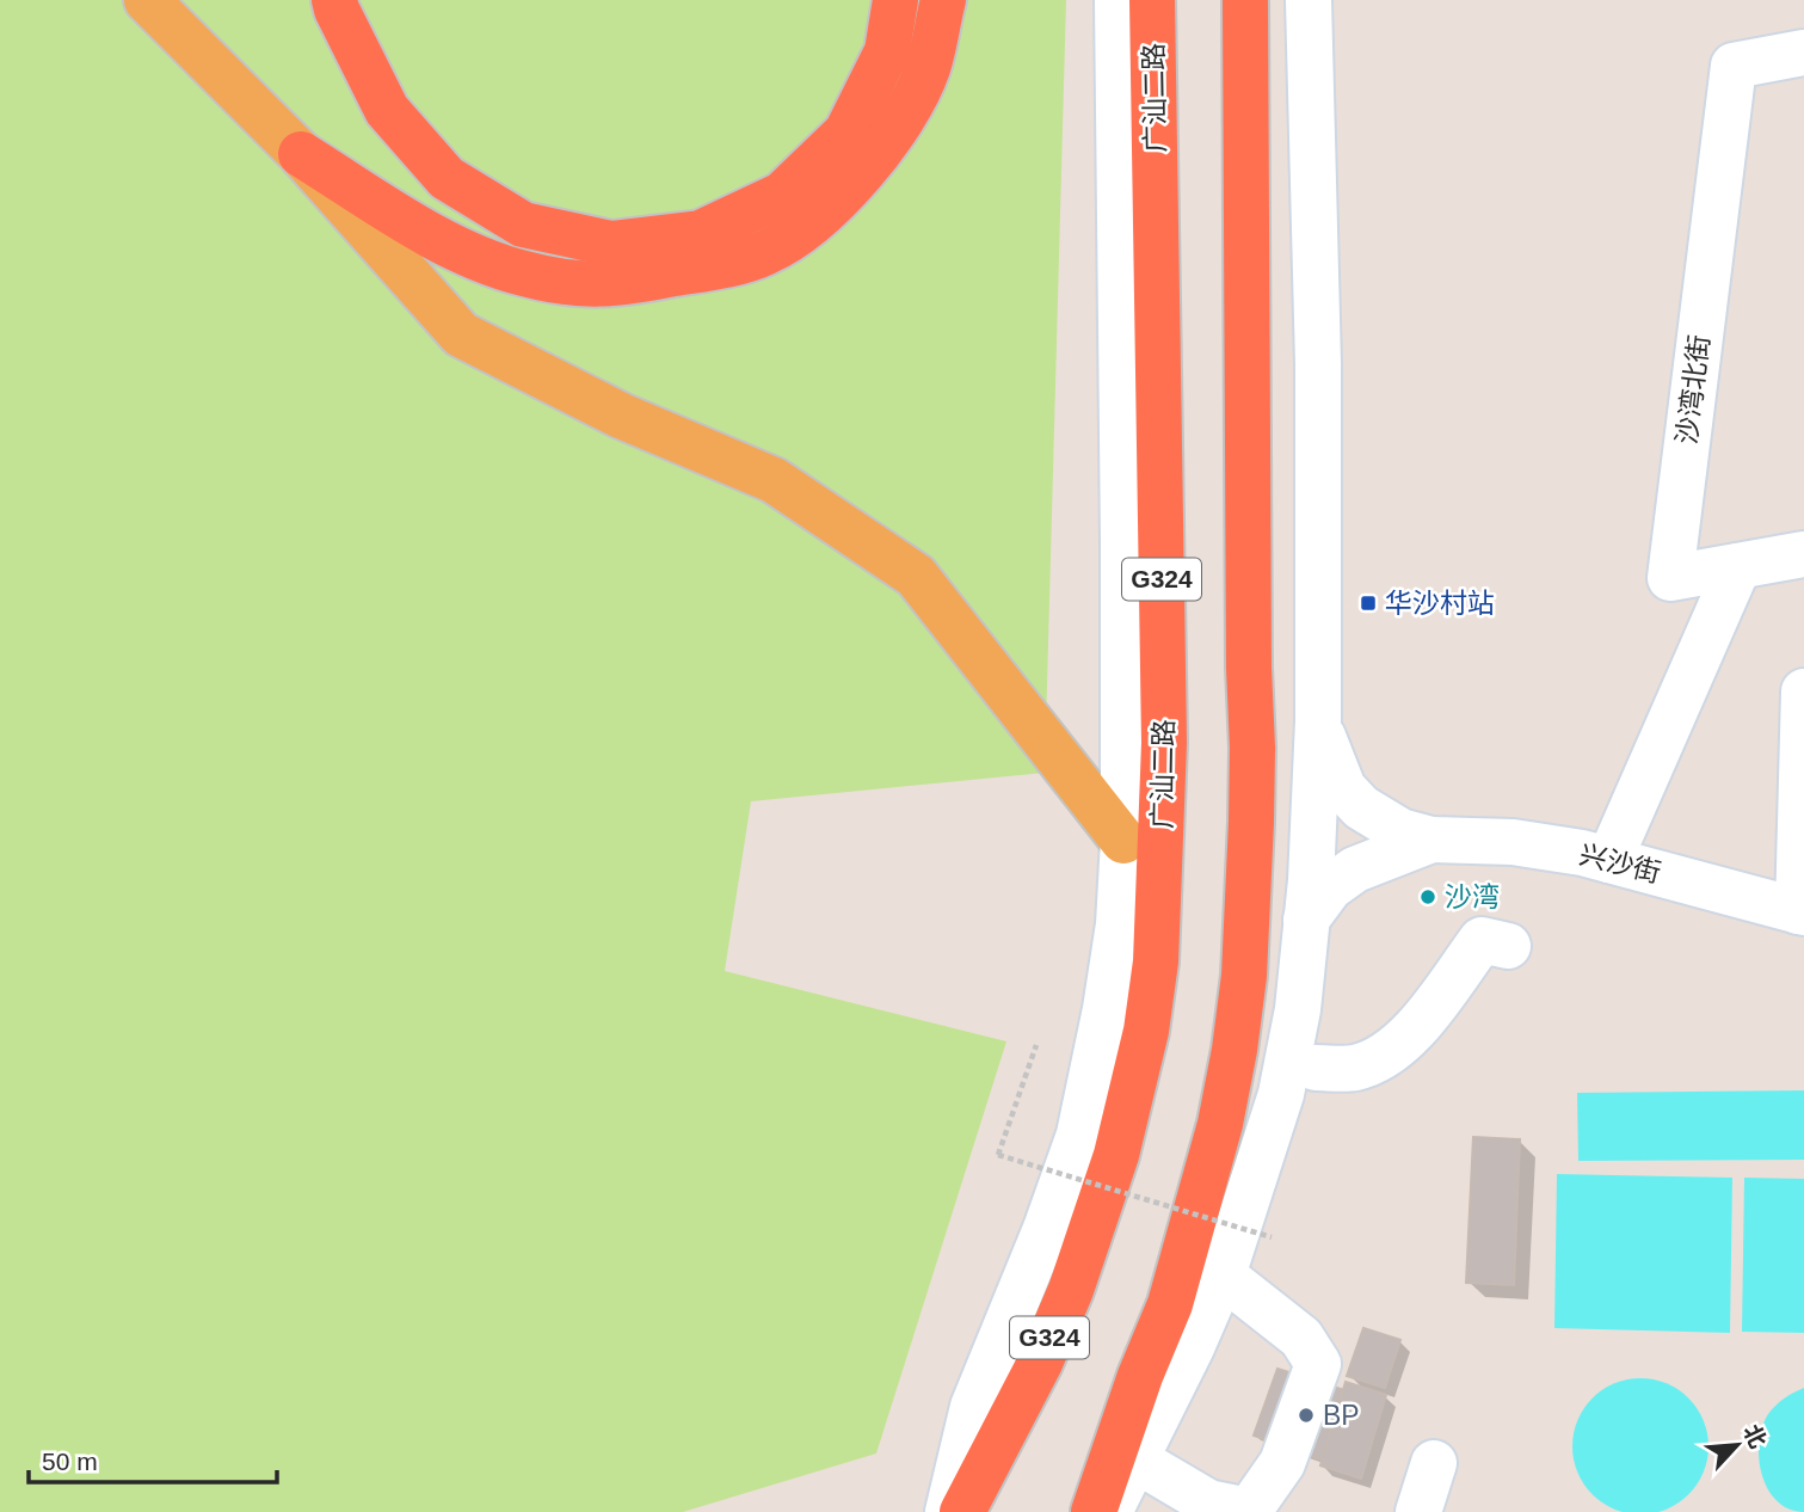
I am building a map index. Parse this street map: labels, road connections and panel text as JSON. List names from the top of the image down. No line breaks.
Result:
{"streets":{"highway":["广汕二路","G324"],"street":["沙湾北街","兴沙街"]},"places":{"transit":["华沙村站"],"other":["沙湾","BP"]},"scale_bar":"50 m","north":"top right"}
